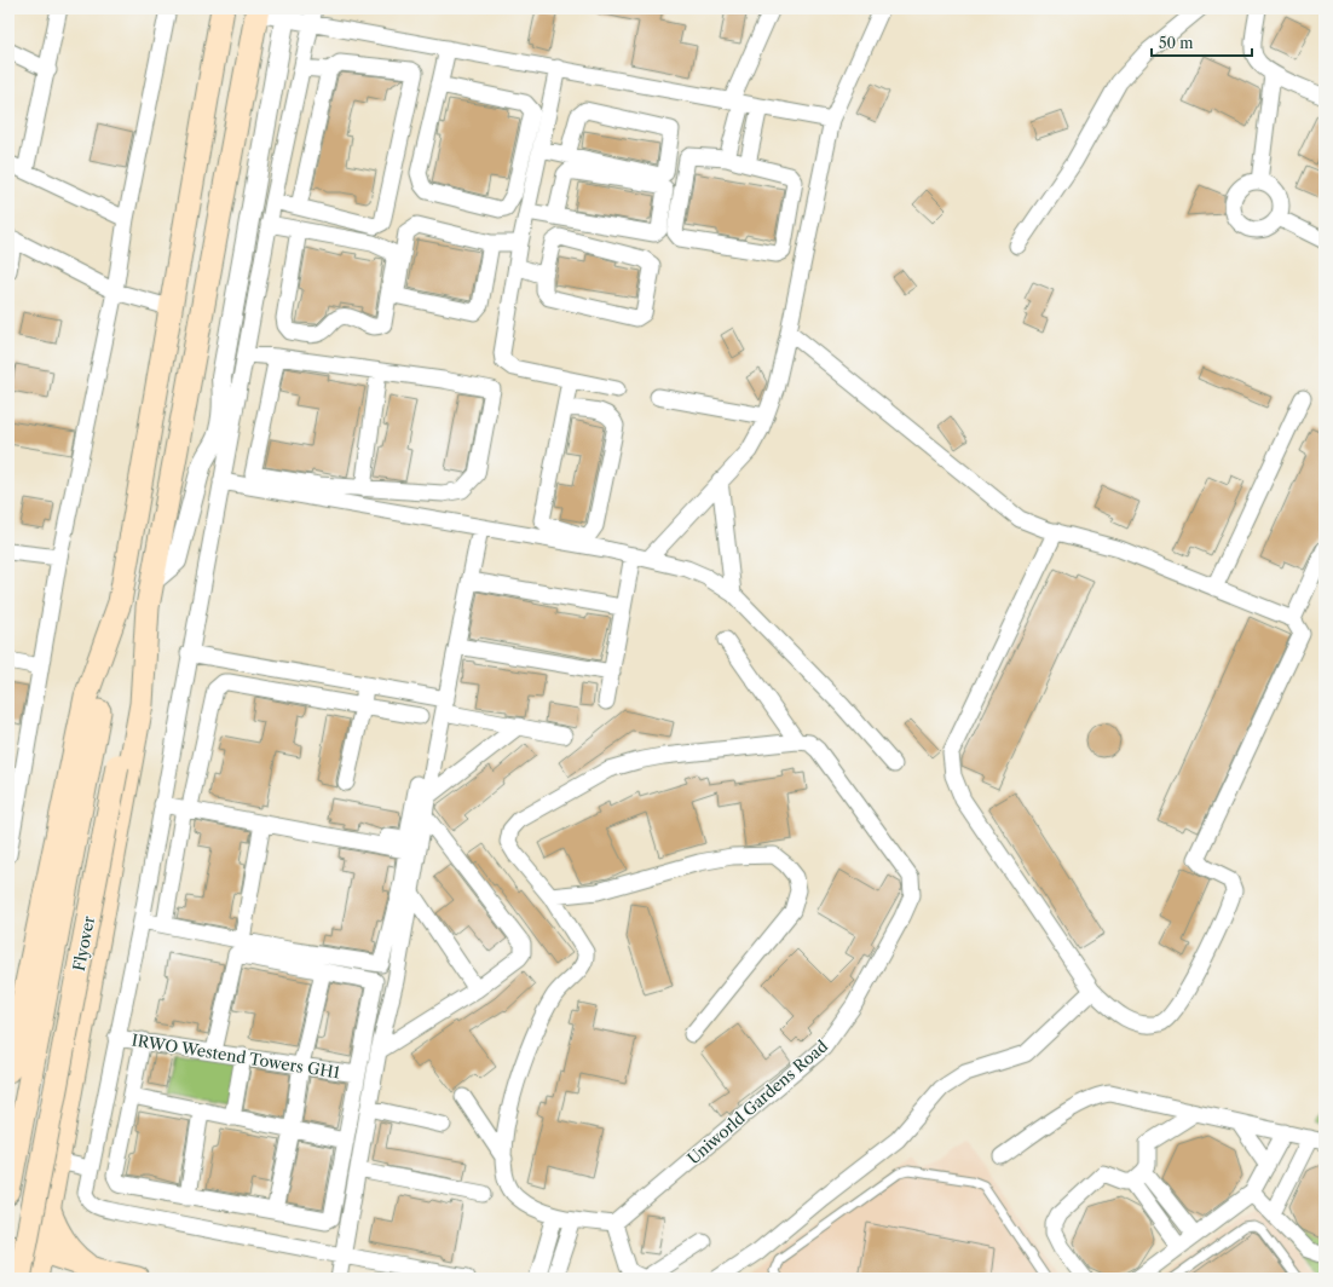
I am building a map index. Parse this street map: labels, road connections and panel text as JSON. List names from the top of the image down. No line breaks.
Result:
{"streets":{"main road":["Flyover"],"street":["IRWO Westend Towers GH1","Uniworld Gardens Road"]},"scale_bar":"50 m"}
